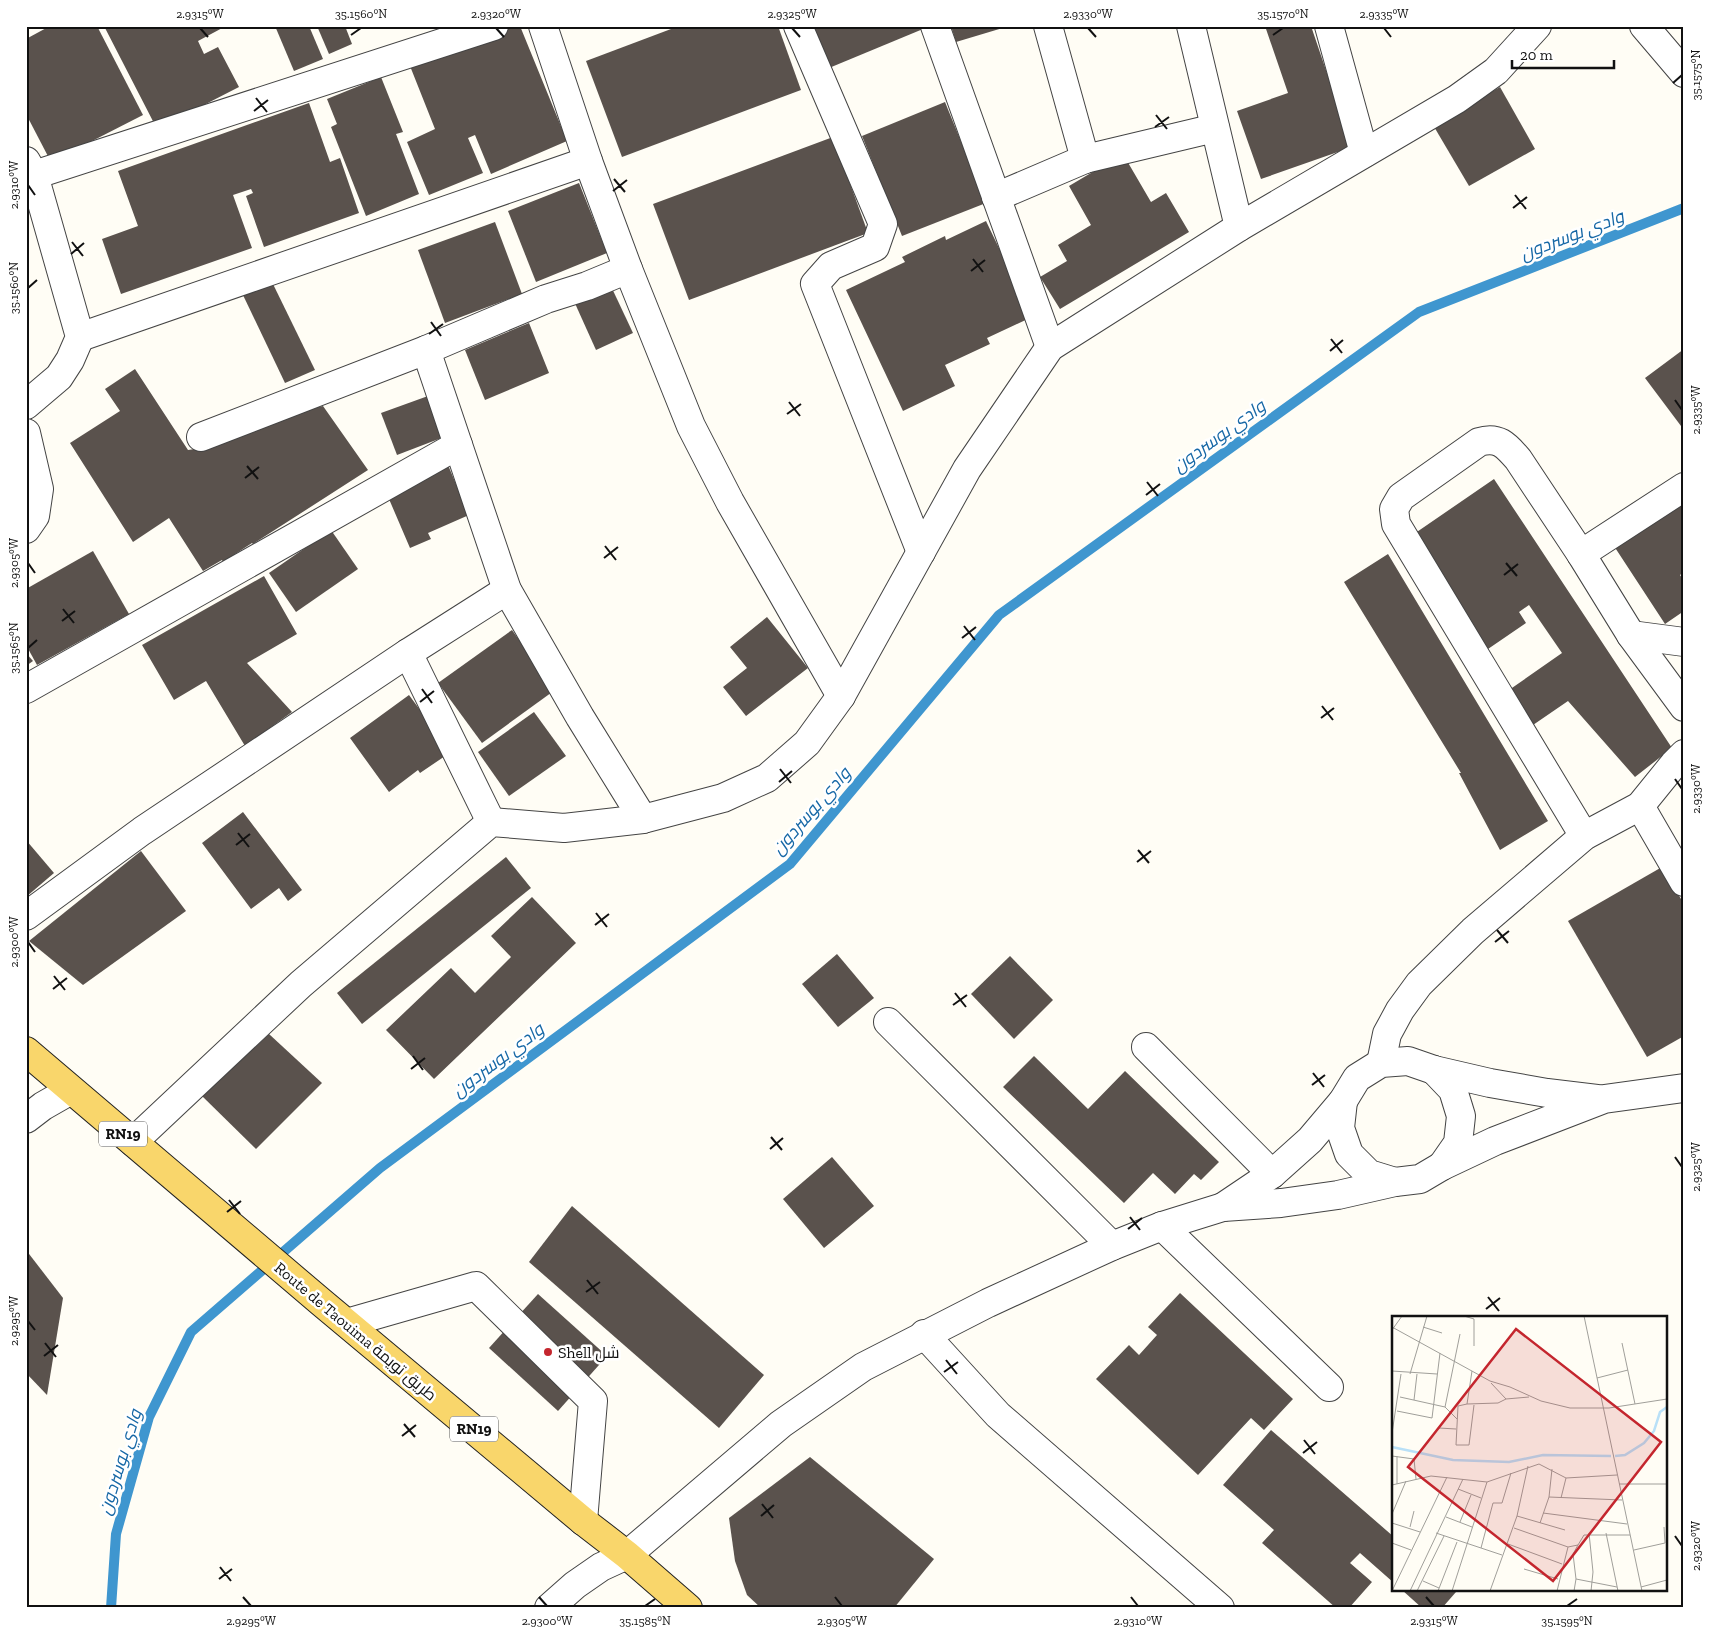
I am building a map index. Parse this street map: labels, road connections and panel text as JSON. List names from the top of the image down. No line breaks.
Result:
{"streets":{"main road":["RN19","Route de Taouima طريق تويمة"]},"water":["وادي بوسردون"],"places":["Shell شل"],"scale_bar":"20 m","coordinates":["2.9315°W","35.1560°N","2.9320°W","2.9325°W","2.9330°W","35.1570°N","2.9335°W","35.1575°N","2.9310°W","2.9305°W","35.1565°N","2.9300°W","2.9295°W","35.1585°N","35.1595°N"]}
